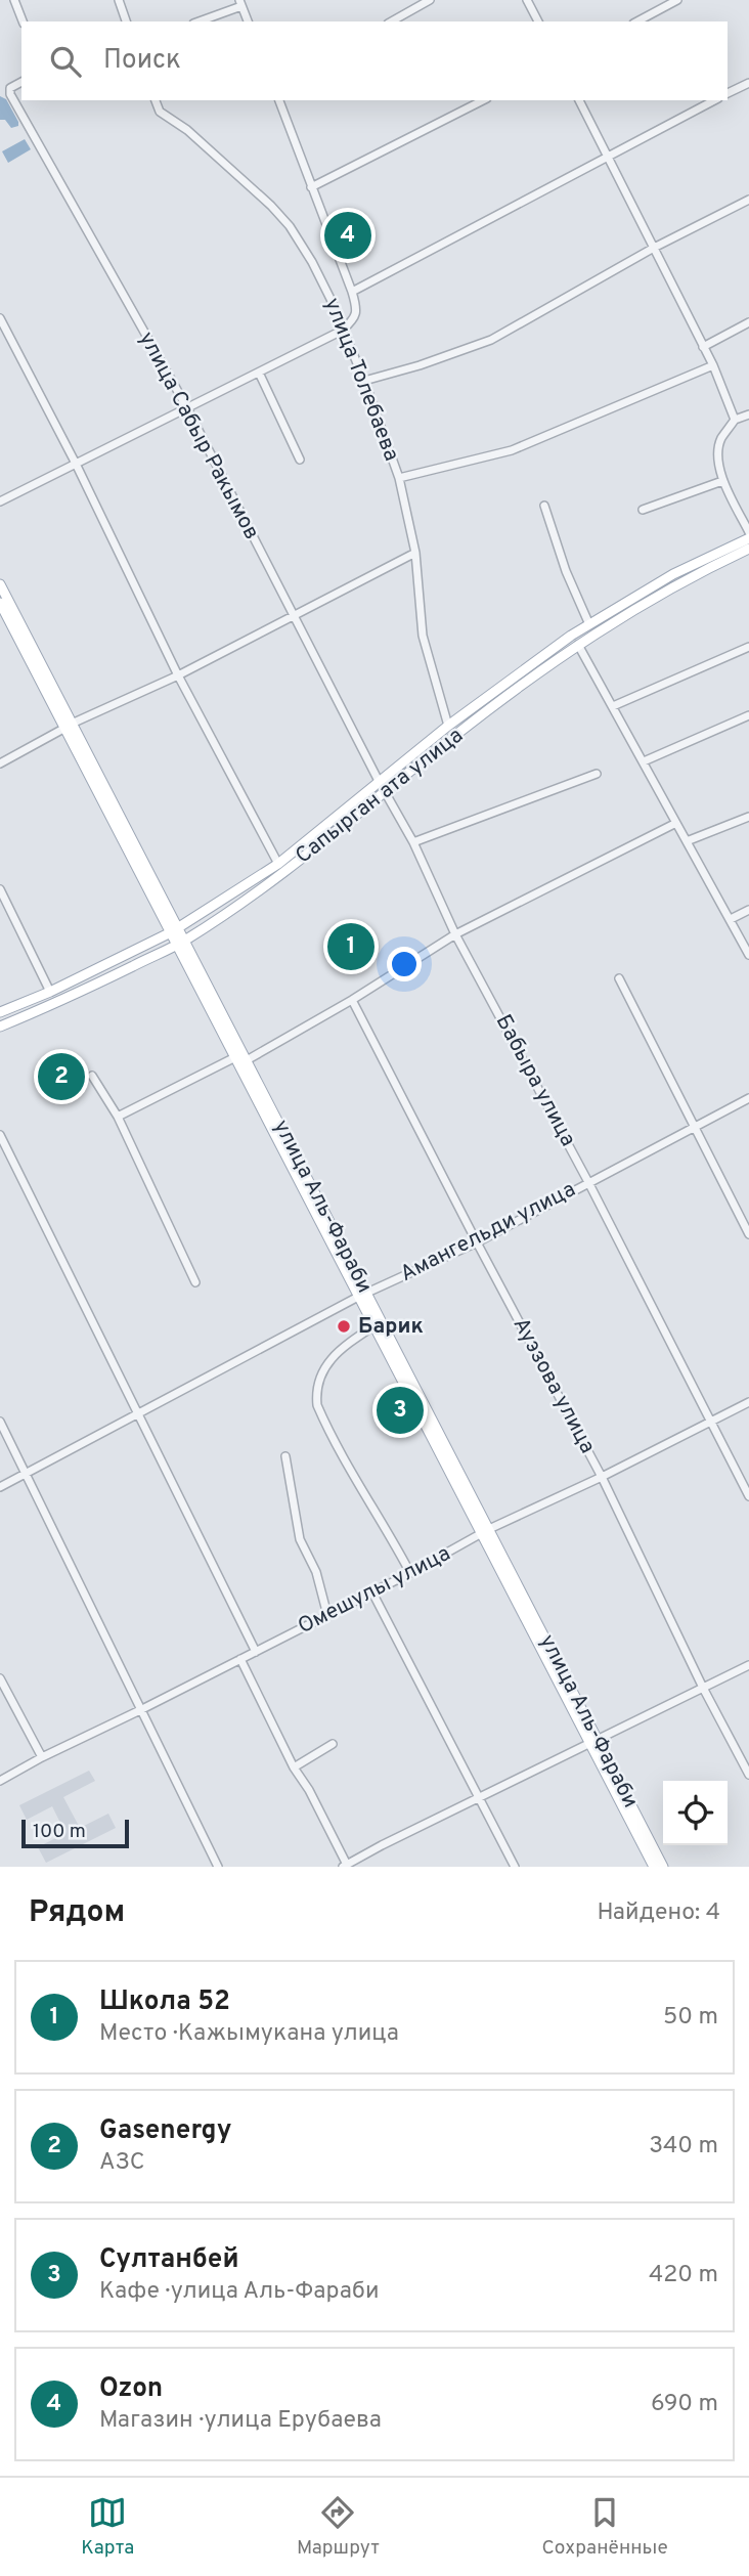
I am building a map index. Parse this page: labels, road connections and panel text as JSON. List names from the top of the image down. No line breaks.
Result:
{"streets":{"main road":["Сапырган ата улица","улица Аль-Фараби"],"street":["улица Толебаева","улица Сабыр Ракымов","Бабыра улица","Амангельди улица","Ауэзова улица","Омешулы улица"]},"crossings":[["улица Толебаева","Сапырган ата улица"],["улица Сабыр Ракымов","Сапырган ата улица"],["улица Сабыр Ракымов","Бабыра улица"],["Сапырган ата улица","Бабыра улица"],["Сапырган ата улица","улица Аль-Фараби"],["Бабыра улица","Амангельди улица"],["Бабыра улица","Омешулы улица"],["улица Аль-Фараби","Амангельди улица"],["улица Аль-Фараби","Омешулы улица"],["Амангельди улица","Ауэзова улица"],["Ауэзова улица","Омешулы улица"]],"places":["Барик"],"scale_bar":"100 m","page":{"search":"Поиск","pins":["4","1","2","3"],"scale":"100 m","heading":["Рядом","Найдено: 4"],"list":[{"mark":"1","name":"Школа 52","note":"Место · Кажымукана улица","value":"50 m"},{"mark":"2","name":"Gasenergy","note":"АЗС","value":"340 m"},{"mark":"3","name":"Султанбей","note":"Кафе · улица Аль-Фараби","value":"420 m"},{"mark":"4","name":"Ozon","note":"Магазин · улица Ерубаева","value":"690 m"}],"nav":["Карта","Маршрут","Сохранённые"]}}
